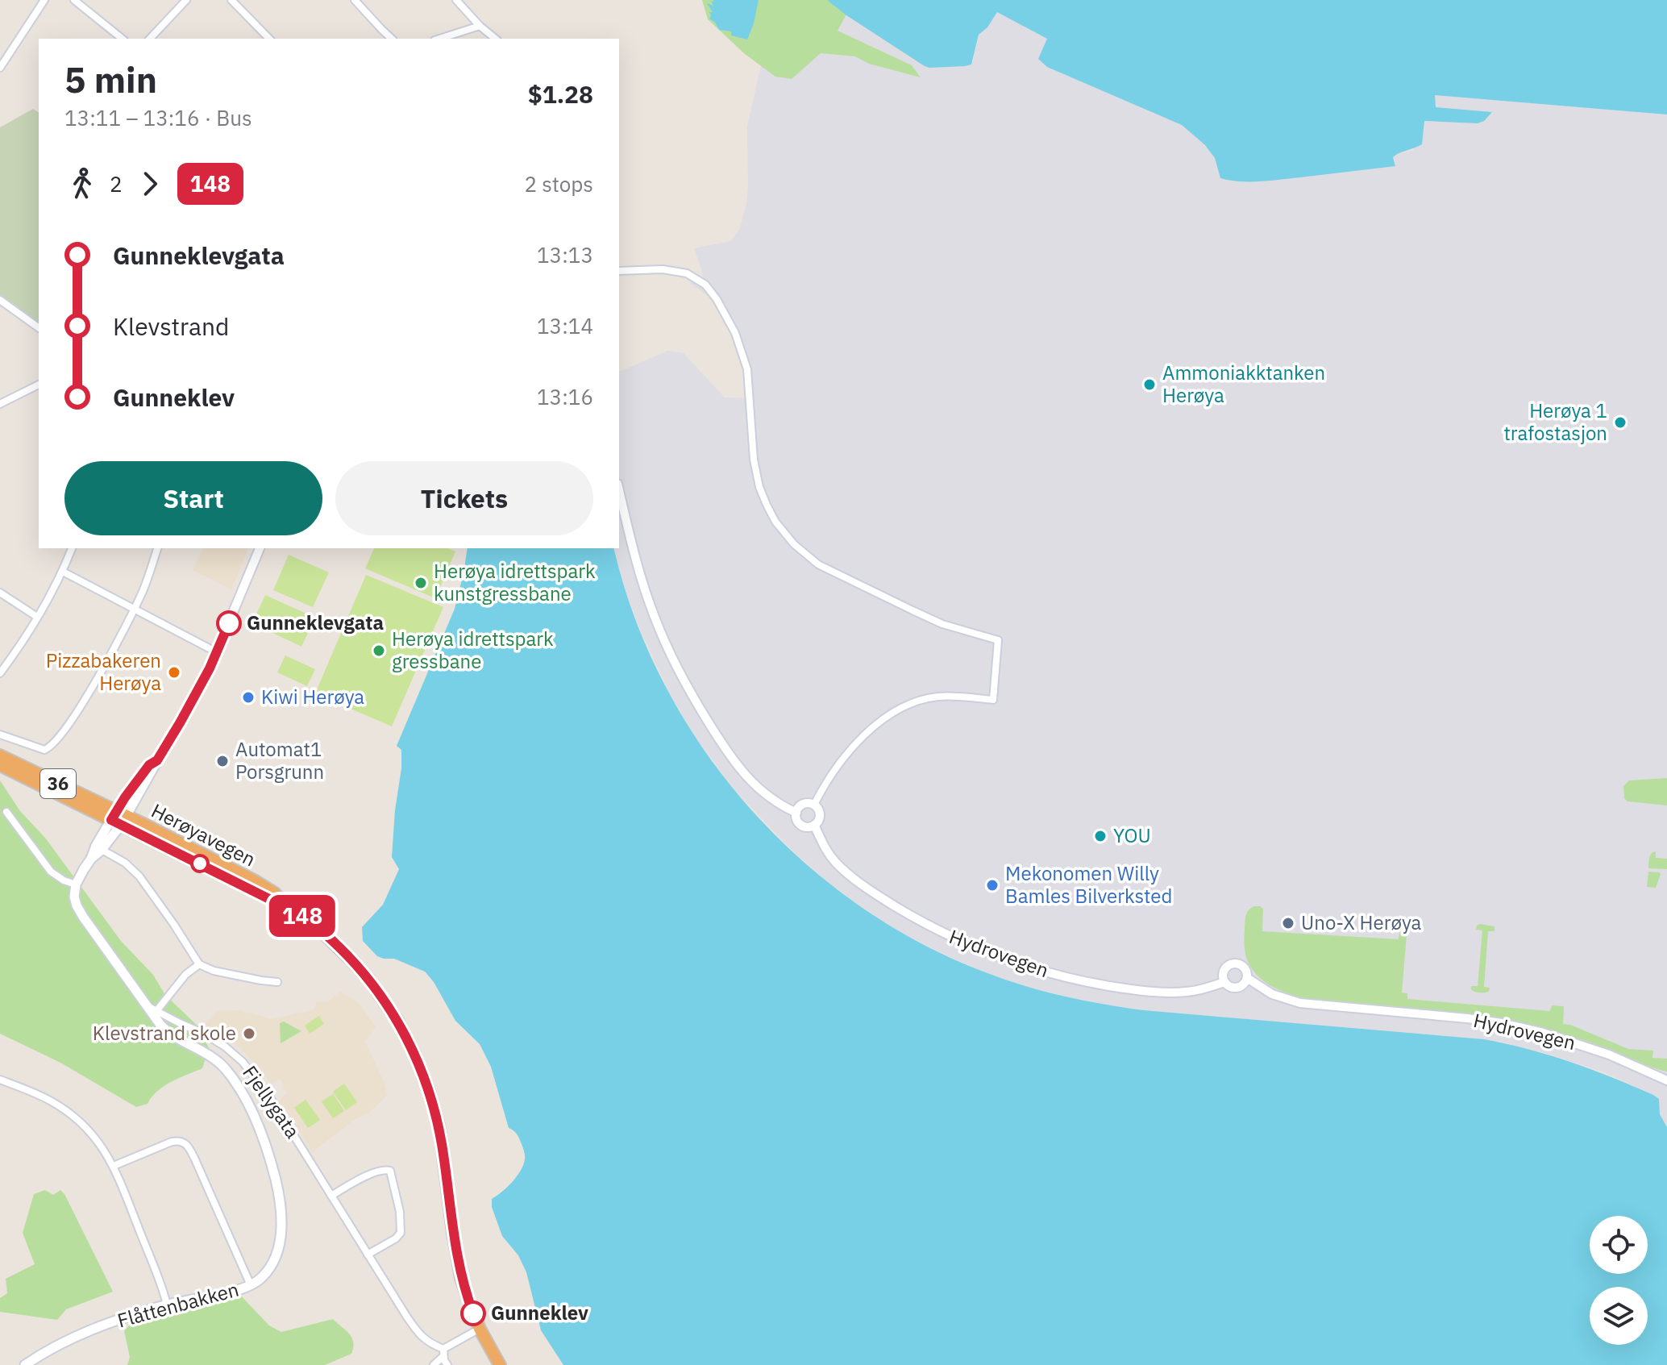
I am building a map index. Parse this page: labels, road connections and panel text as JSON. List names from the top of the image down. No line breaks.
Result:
{"streets":{"highway":["36","Herøyavegen"],"main road":["Flåttenbakken"],"street":["Hydrovegen","Fjellygata"]},"crossings":[["Fjellygata","Flåttenbakken"]],"places":["Ammoniakktanken Herøya","Herøya 1 trafostasjon","Herøya idrettspark kunstgressbane","Gunneklevgata","Herøya idrettspark gressbane","Pizzabakeren Herøya","Kiwi Herøya","Automat1 Porsgrunn","YOU","Mekonomen Willy Bamles Bilverksted","Uno-X Herøya","Klevstrand skole","Gunneklev"],"lines":["bus line 148"],"page":{"on_map":"148","heading":["5 min","13:11 – 13:16 · Bus","$1.28"],"legs":["2","148","2 stops"],"list":[{"name":"Gunneklevgata","value":"13:13"},{"name":"Klevstrand","value":"13:14"},{"name":"Gunneklev","value":"13:16"}],"buttons":["Start","Tickets"]}}
